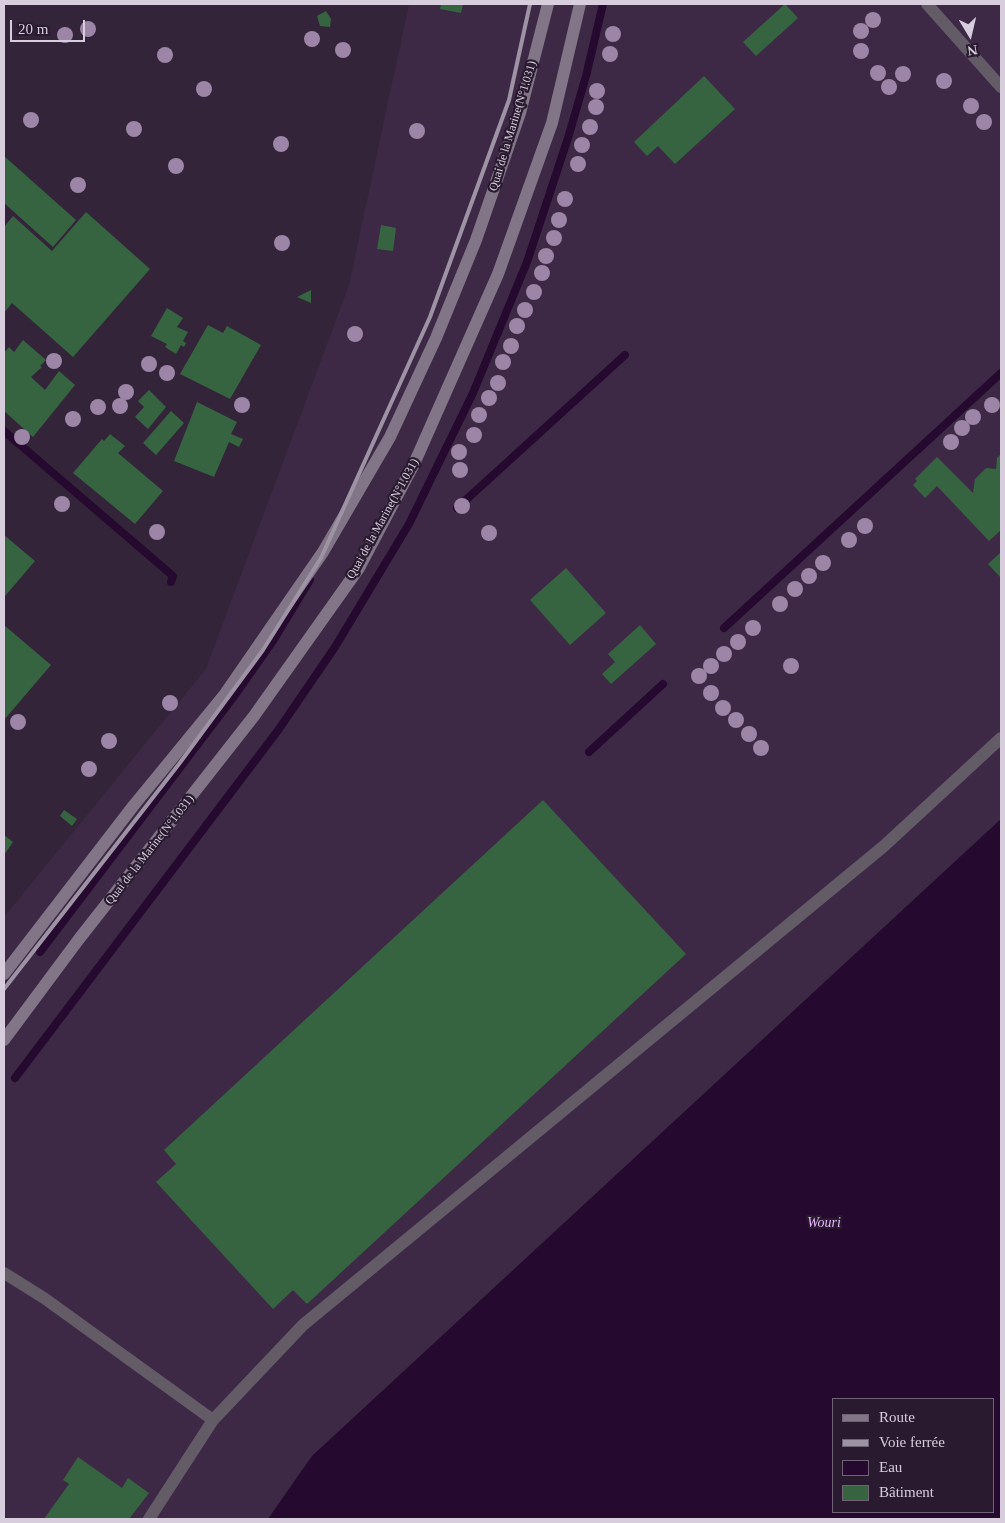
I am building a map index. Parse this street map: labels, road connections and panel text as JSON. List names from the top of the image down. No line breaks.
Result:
{"streets":{"street":["Quai de la Marine(N°1.031)"]},"water":["Wouri"],"legend":["Route","Voie ferrée","Eau","Bâtiment"],"scale_bar":"20 m","north":"bottom"}
